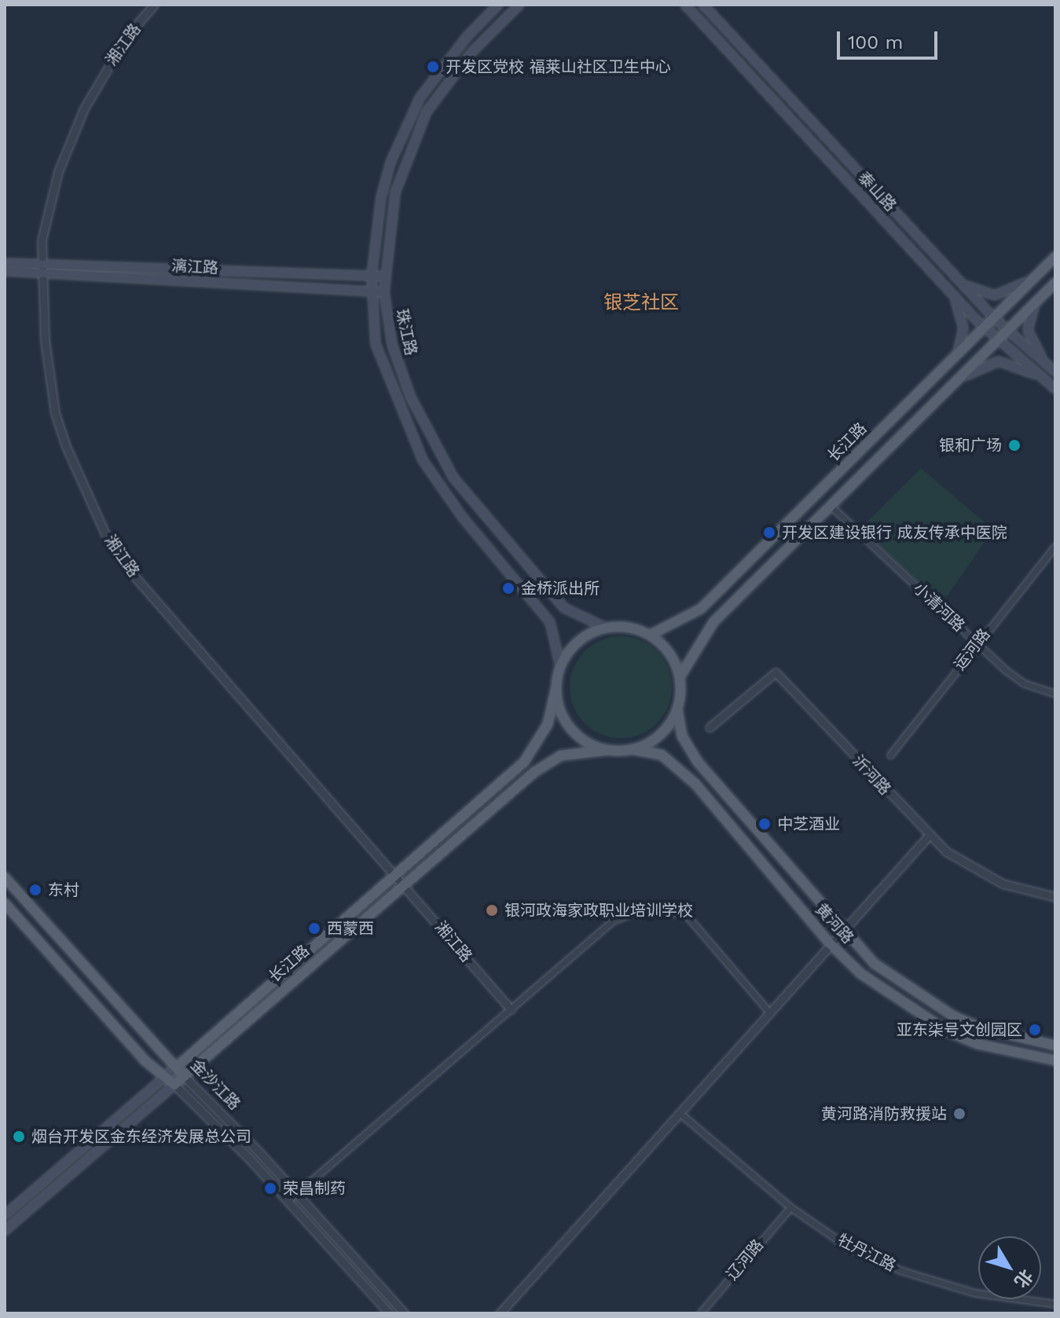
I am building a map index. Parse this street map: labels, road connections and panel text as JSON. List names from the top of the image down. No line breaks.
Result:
{"streets":{"main road":["泰山路","漓江路","珠江路","长江路","黄河路","金沙江路"],"street":["湘江路","小清河路","运河路","沂河路","牡丹江路","辽河路"]},"crossings":[["湘江路","漓江路"],["湘江路","长江路"],["泰山路","长江路"],["漓江路","珠江路"],["珠江路","长江路"],["珠江路","黄河路"],["长江路","黄河路"],["长江路","金沙江路"],["小清河路","运河路"],["牡丹江路","辽河路"]],"districts":["银芝社区"],"places":["开发区党校 福莱山社区卫生中心","银和广场","开发区建设银行 成友传承中医院","金桥派出所","中芝酒业","东村","银河政海家政职业培训学校","西蒙西","亚东柒号文创园区","黄河路消防救援站","烟台开发区金东经济发展总公司","荣昌制药"],"scale_bar":"100 m","north":"bottom right"}
